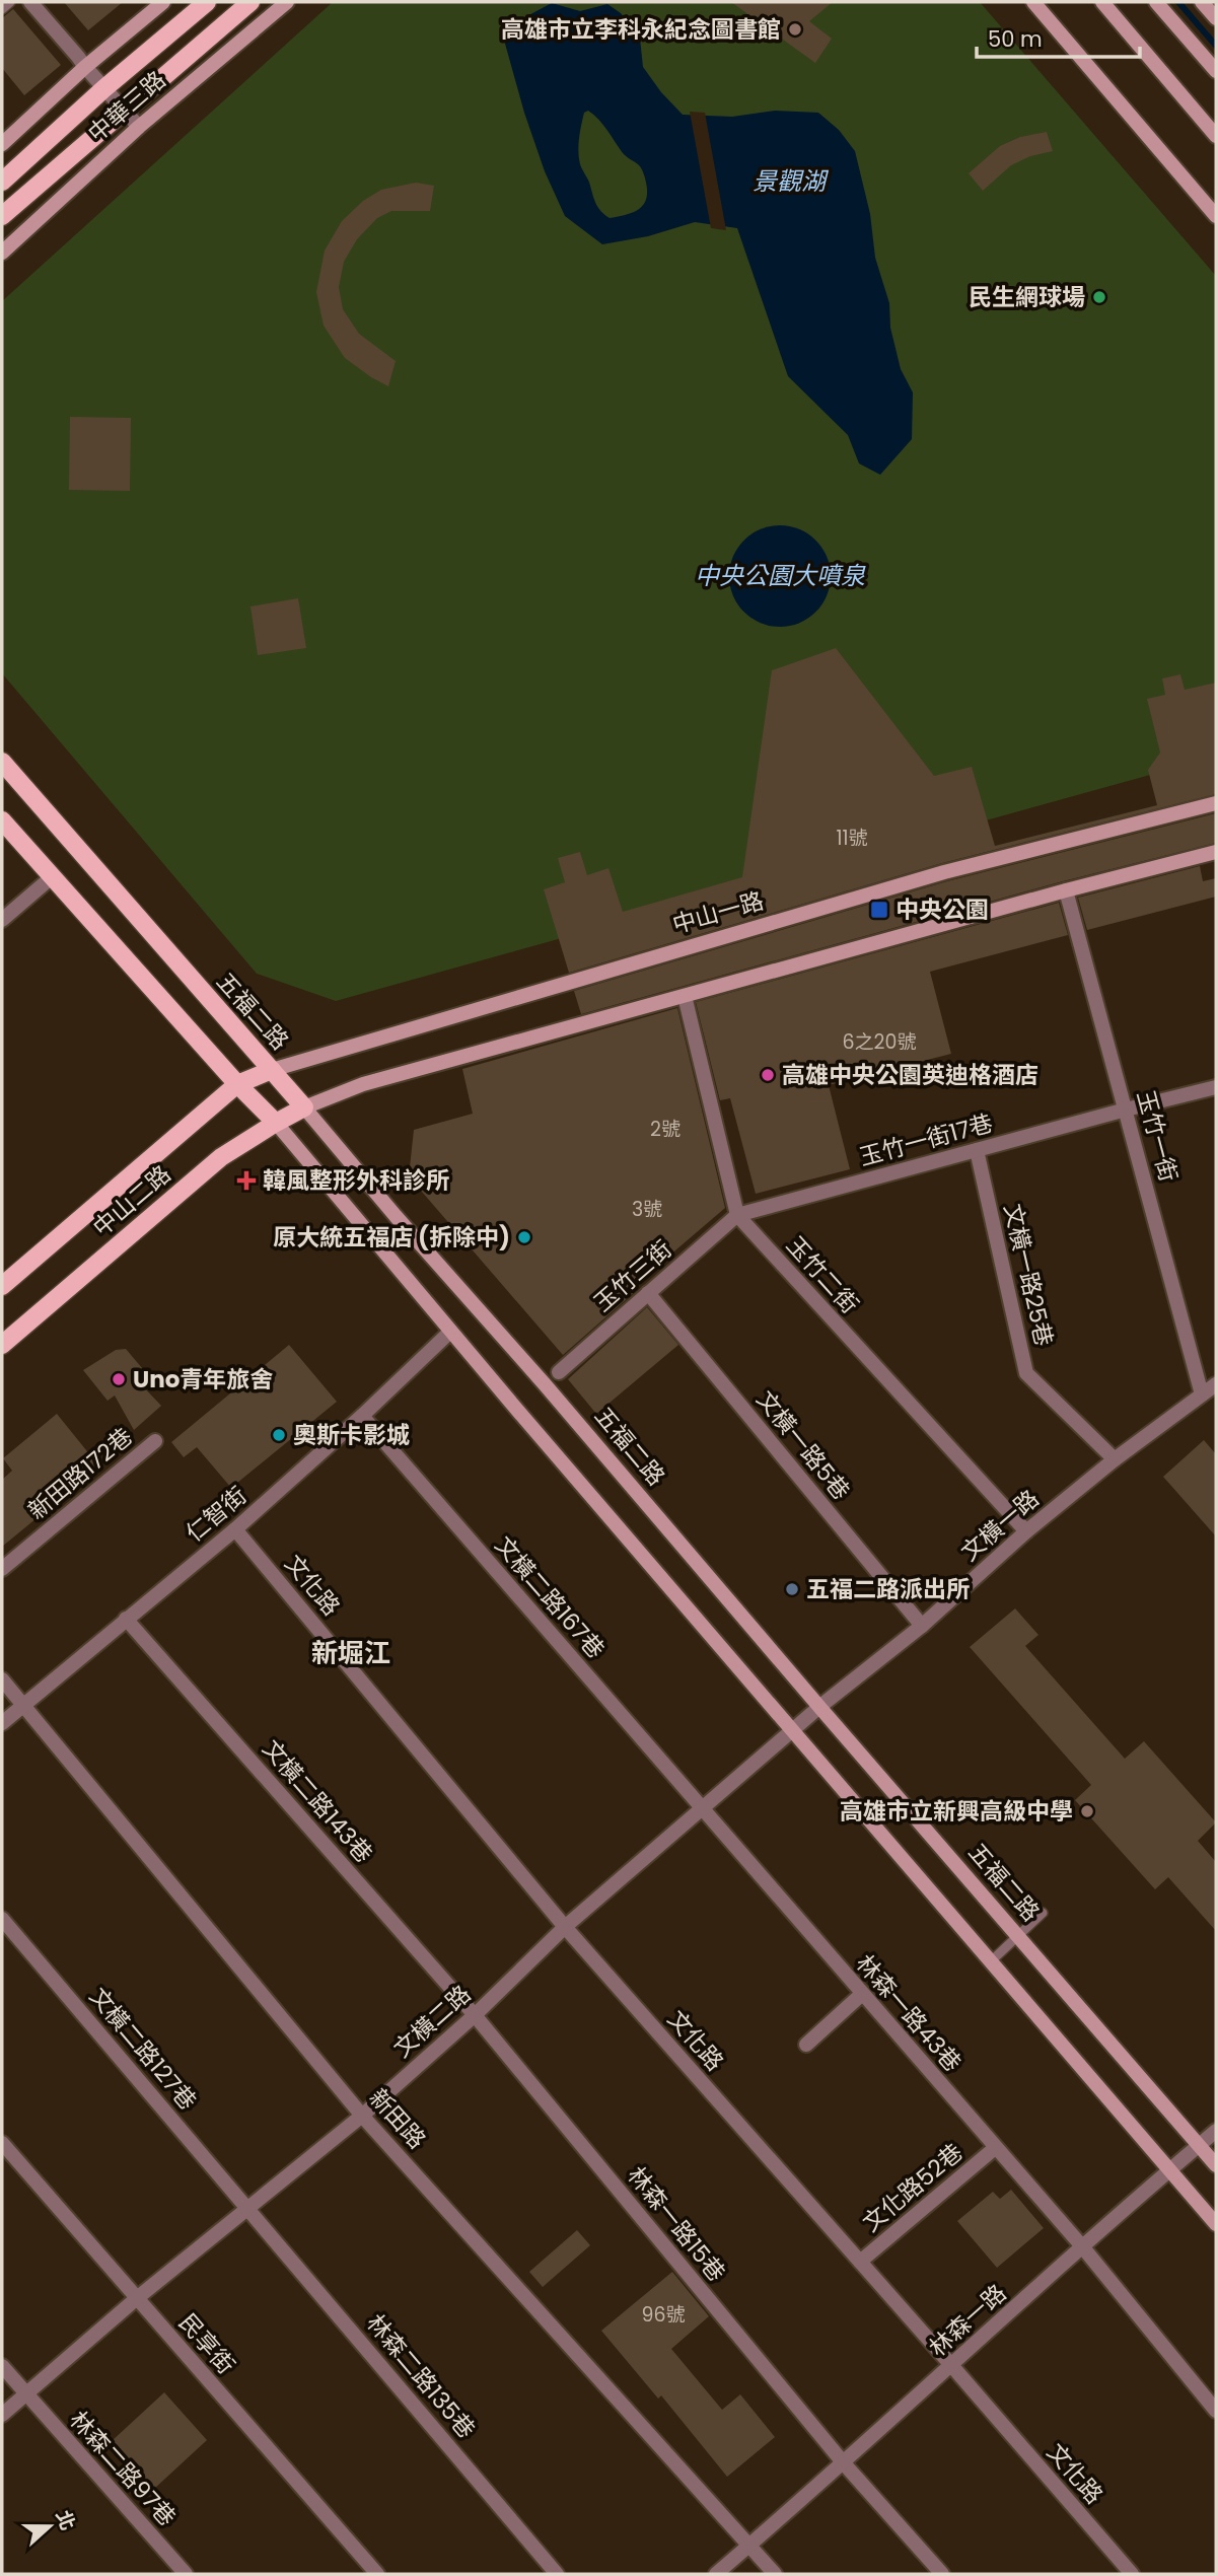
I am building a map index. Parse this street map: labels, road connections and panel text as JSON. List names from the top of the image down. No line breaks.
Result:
{"streets":{"main road":["中華三路","中山一路","五福二路","中山二路"],"street":["玉竹一街","玉竹一街17巷","玉竹二街","文橫一路25巷","玉竹三街","文橫一路5巷","新田路172巷","仁智街","文橫一路","文化路","文橫二路167巷","文橫二路143巷","林森一路43巷","文橫二路","文橫二路127巷","新田路","文化路52巷","林森一路15巷","林森一路","民享街","林森二路135巷","林森二路97巷"]},"crossings":[["中山一路","五福二路"],["中山一路","中山二路"],["五福二路","中山二路"],["五福二路","文橫一路"],["五福二路","文橫二路"],["五福二路","林森一路"],["玉竹一街","玉竹一街17巷"],["玉竹一街","文橫一路"],["玉竹一街17巷","玉竹二街"],["玉竹一街17巷","文橫一路25巷"],["玉竹一街17巷","玉竹三街"],["玉竹二街","玉竹三街"],["玉竹二街","文橫一路"],["文橫一路25巷","文橫一路"],["玉竹三街","文橫一路5巷"],["文橫一路5巷","文橫一路"],["仁智街","文化路"],["仁智街","文橫二路167巷"],["仁智街","文橫二路143巷"],["仁智街","新田路"],["文橫一路","文橫二路"],["文化路","文橫二路"],["文化路","文化路52巷"],["文化路","林森一路"],["文橫二路167巷","林森一路43巷"],["文橫二路167巷","文橫二路"],["文橫二路143巷","文橫二路"],["文橫二路143巷","林森一路15巷"],["林森一路43巷","文橫二路"],["林森一路43巷","文化路52巷"],["林森一路43巷","林森一路"],["文橫二路","文橫二路127巷"],["文橫二路","新田路"],["文橫二路","林森一路15巷"],["文橫二路","民享街"],["文橫二路","林森二路135巷"],["文橫二路","林森二路97巷"],["文橫二路127巷","林森二路135巷"],["新田路","林森一路"],["林森一路15巷","林森一路"]],"districts":["新堀江"],"water":["景觀湖","中央公園大噴泉"],"places":{"other":["高雄市立李科永紀念圖書館","民生網球場","高雄中央公園英迪格酒店","原大統五福店 (拆除中)","Uno青年旅舍","奧斯卡影城","五福二路派出所","高雄市立新興高級中學"],"transit":["中央公園"],"health":["韓風整形外科診所"]},"house_numbers":["11號","6之20號","2號","3號","96號"],"scale_bar":"50 m","north":"right"}
